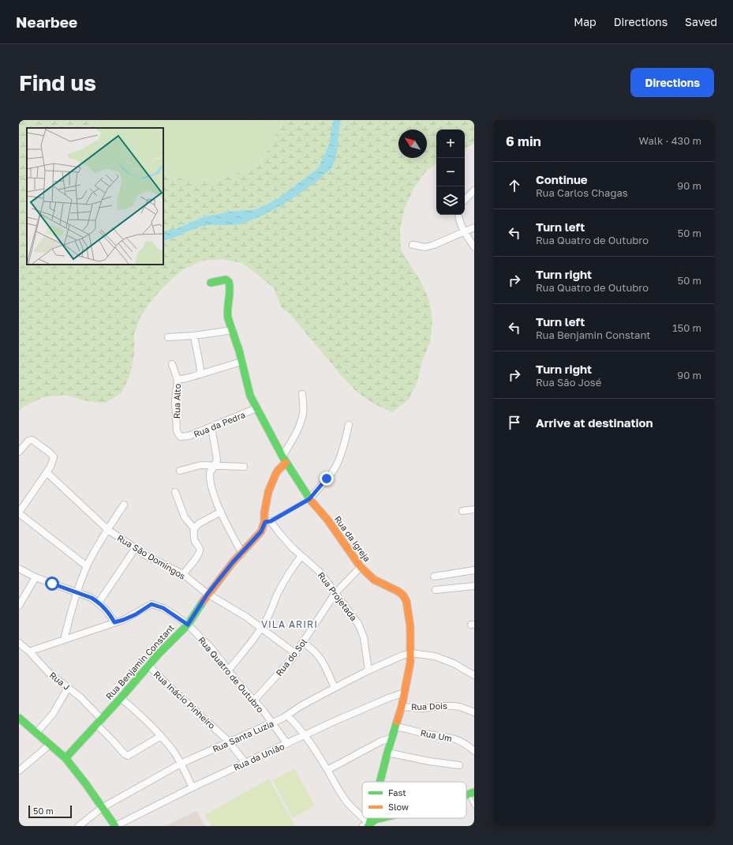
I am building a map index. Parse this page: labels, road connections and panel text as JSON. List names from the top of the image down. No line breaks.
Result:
{"streets":{"street":["Rua Alto","Rua da Pedra","Rua da Igreja","Rua São Domingos","Rua Projetada","Rua do Sol","Rua Benjamin Constant","Rua Quatro de Outubro","Rua J","Rua Inácio Pinheiro","Rua Dois","Rua Um","Rua Santa Luzia","Rua da União"]},"crossings":[["Rua Alto","Rua da Pedra"],["Rua da Pedra","Rua da Igreja"],["Rua da Igreja","Rua do Sol"],["Rua da Igreja","Rua Benjamin Constant"],["Rua da Igreja","Rua Dois"],["Rua da Igreja","Rua Um"],["Rua da Igreja","Rua Santa Luzia"],["Rua da Igreja","Rua da União"],["Rua São Domingos","Rua do Sol"],["Rua São Domingos","Rua Benjamin Constant"],["Rua Projetada","Rua do Sol"],["Rua Projetada","Rua Benjamin Constant"],["Rua Projetada","Rua Santa Luzia"],["Rua do Sol","Rua Quatro de Outubro"],["Rua Benjamin Constant","Rua Quatro de Outubro"],["Rua Benjamin Constant","Rua J"],["Rua Benjamin Constant","Rua Inácio Pinheiro"],["Rua Quatro de Outubro","Rua J"],["Rua Quatro de Outubro","Rua Santa Luzia"],["Rua Quatro de Outubro","Rua da União"],["Rua Inácio Pinheiro","Rua Santa Luzia"],["Rua Inácio Pinheiro","Rua da União"]],"districts":["VILA ARIRI"],"legend":["Fast","Slow"],"scale_bar":"50 m","north":"top left","page":{"header":"Nearbee","nav":["Map","Directions","Saved"],"buttons":"Directions","title":"Find us","heading":["6 min","Walk · 430 m"],"map_buttons":["+","−"],"list":[["Continue","Rua Carlos Chagas","90 m"],["Turn left","Rua Quatro de Outubro","50 m"],["Turn right","Rua Quatro de Outubro","50 m"],["Turn left","Rua Benjamin Constant","150 m"],["Turn right","Rua São José","90 m"],"Arrive at destination"],"scale":"50 m"}}
